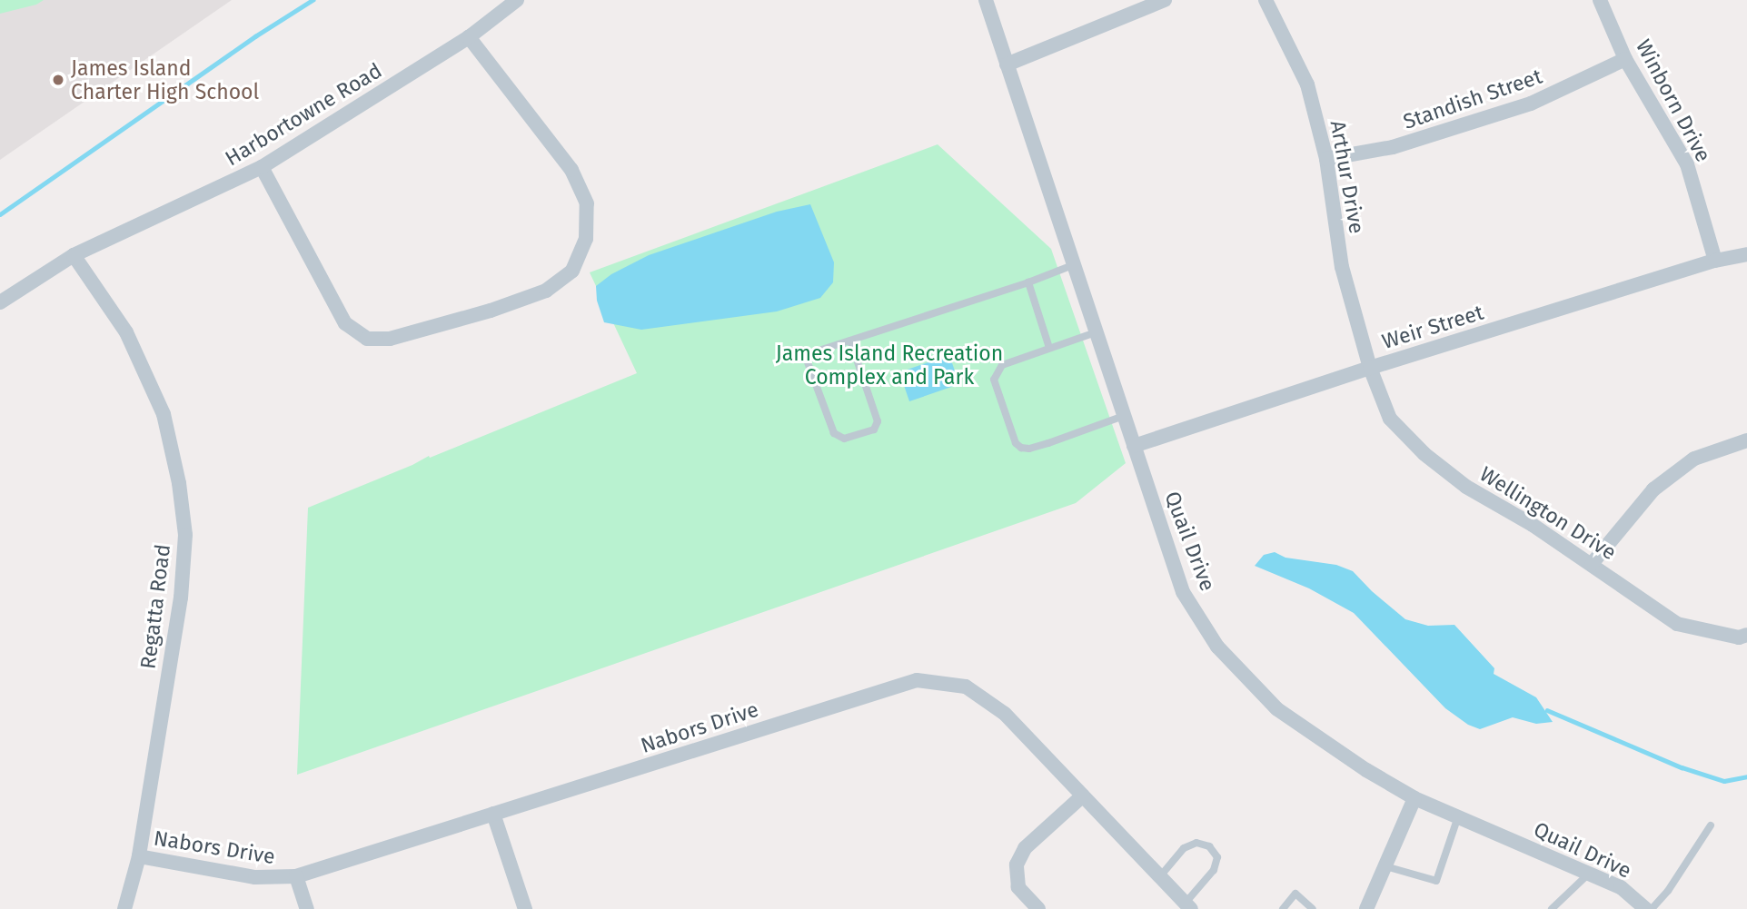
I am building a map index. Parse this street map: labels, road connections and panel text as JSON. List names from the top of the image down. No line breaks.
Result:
{"streets":{"street":["Standish Street","Winborn Drive","Harbortowne Road","Arthur Drive","Weir Street","Wellington Drive","Quail Drive","Regatta Road","Nabors Drive"]},"crossings":[["Standish Street","Winborn Drive"],["Standish Street","Arthur Drive"],["Winborn Drive","Weir Street"],["Harbortowne Road","Regatta Road"],["Arthur Drive","Weir Street"],["Arthur Drive","Wellington Drive"],["Weir Street","Wellington Drive"],["Weir Street","Quail Drive"],["Regatta Road","Nabors Drive"]],"parks":["James Island Recreation Complex and Park"],"places":["James Island Charter High School"]}
